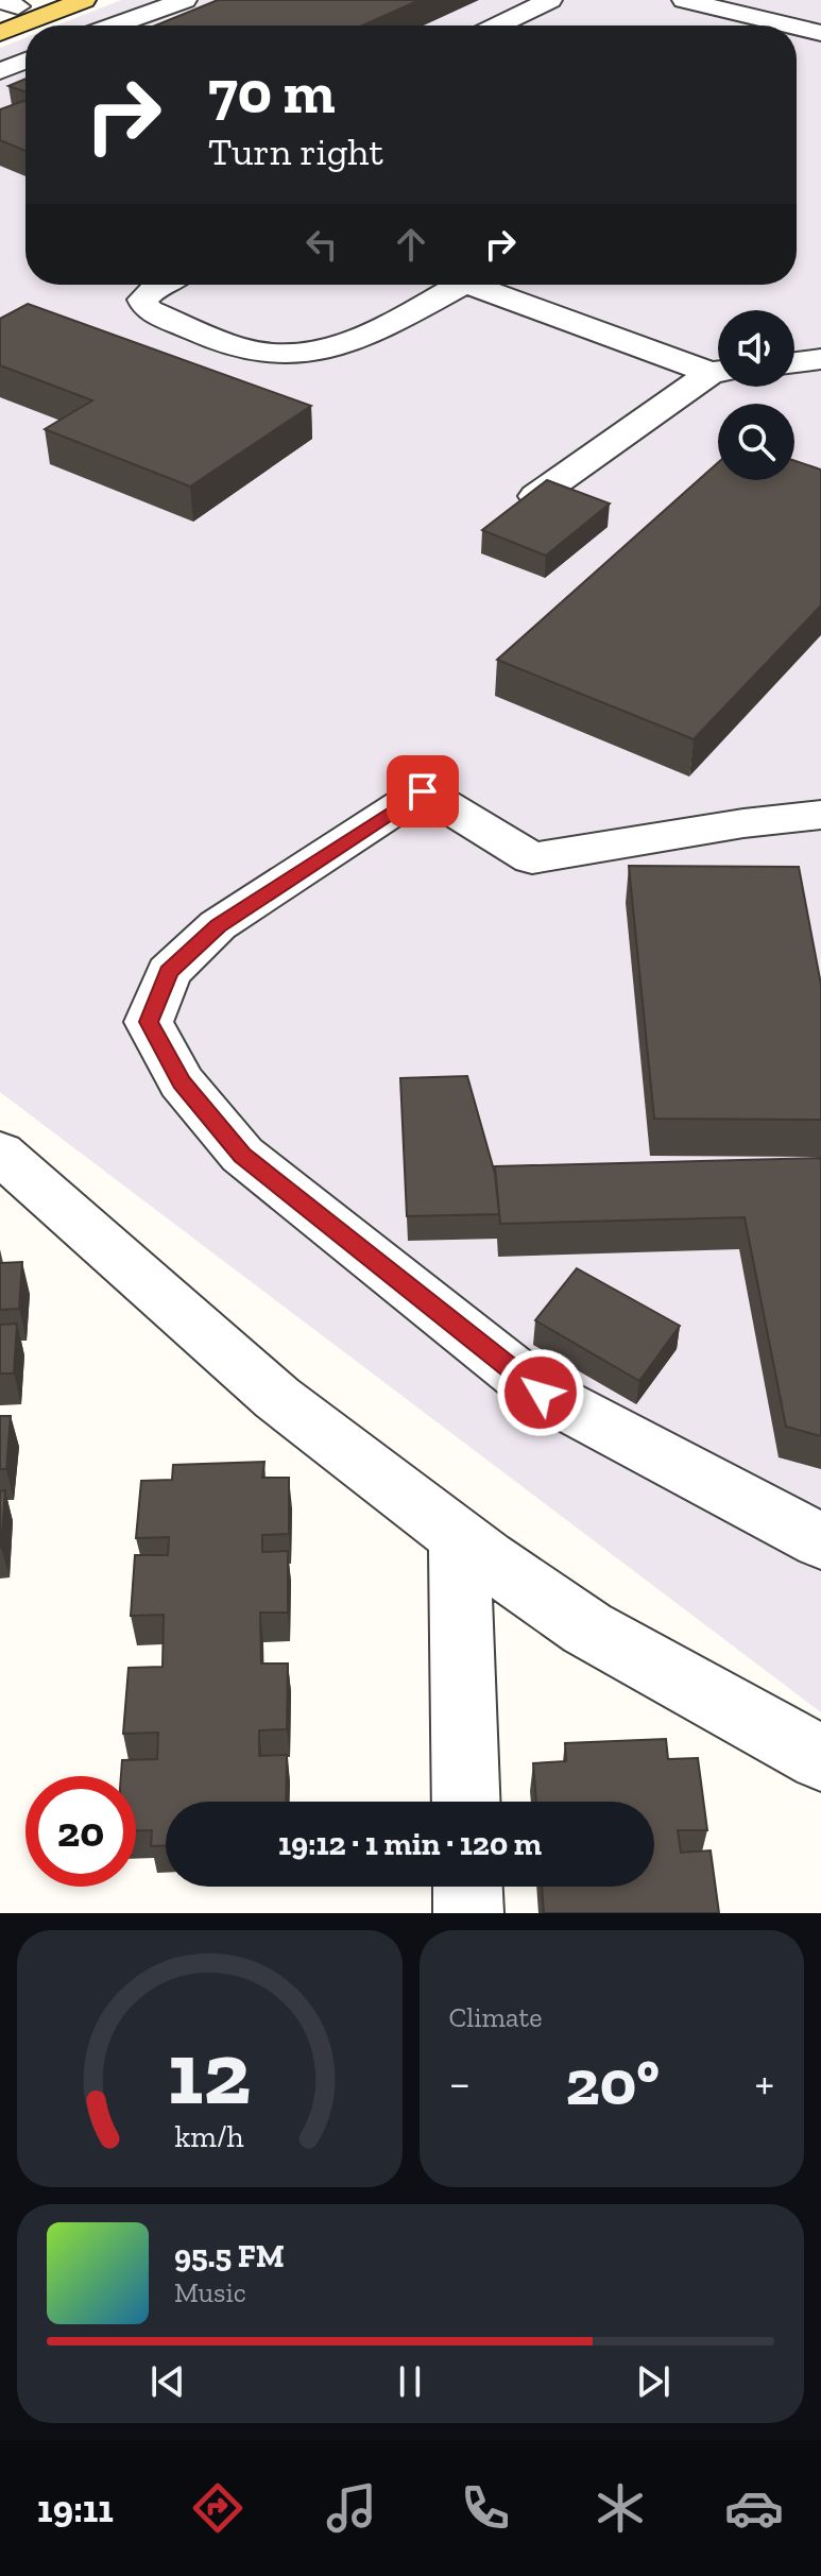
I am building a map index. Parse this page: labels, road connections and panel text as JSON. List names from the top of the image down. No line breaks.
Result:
{"page":{"turn":["70 m","Turn right"],"limit":"20","trip":"19:12 · 1 min · 120 m","tile":"Climate","heat":["−","20°","+"],"song":["95.5 FM","Music"],"tabs":"19:11","gauge":["12","km/h"]}}
